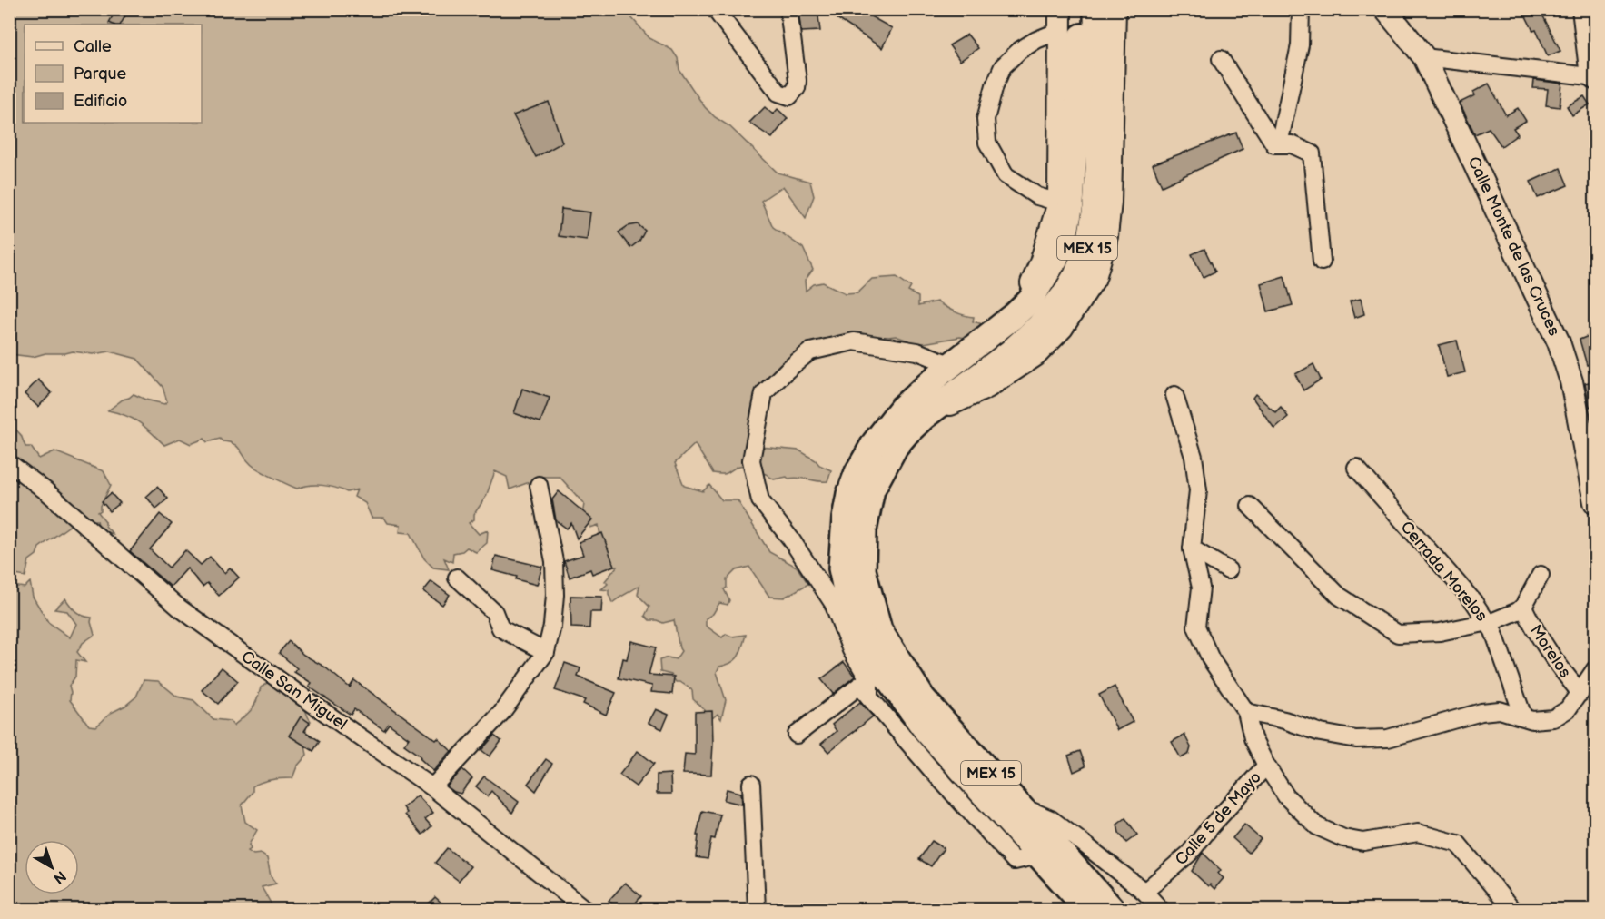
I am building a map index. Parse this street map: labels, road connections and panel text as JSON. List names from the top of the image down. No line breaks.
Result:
{"streets":{"main road":["MEX 15"],"street":["Calle Monte de las Cruces","Cerrada Morelos","Morelos","Calle San Miguel","Calle 5 de Mayo"]},"legend":["Calle","Parque","Edificio"],"north":"bottom right"}
